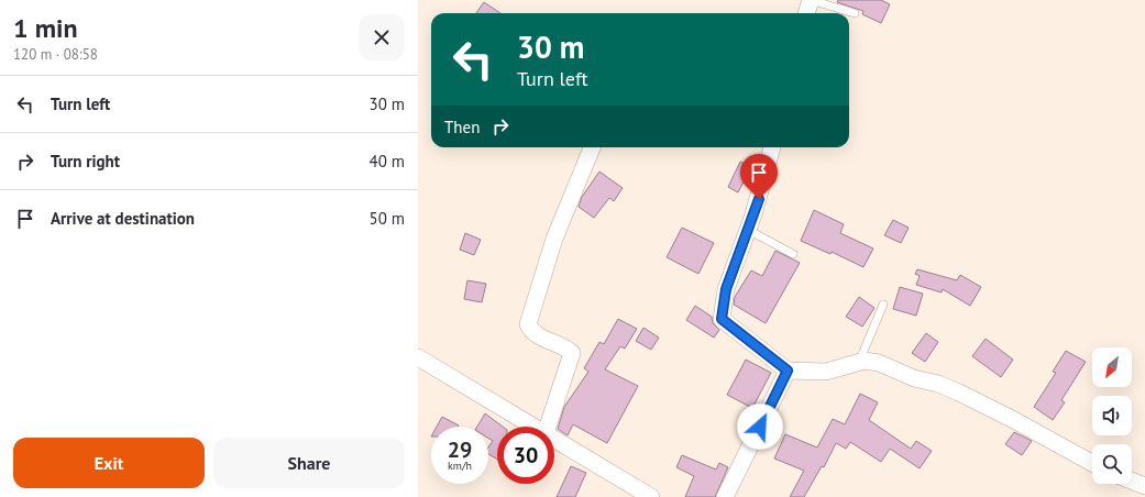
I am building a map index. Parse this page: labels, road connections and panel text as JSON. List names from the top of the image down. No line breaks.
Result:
{"north":"bottom left","page":{"heading":["1 min","120 m · 08:58"],"turn":["30 m","Turn left"],"list":[{"name":"Turn left","value":"30 m"},{"name":"Turn right","value":"40 m"},{"name":"Arrive at destination","value":"50 m"}],"then":"Then","speed":"29 km/h","limit":"30","buttons":["Exit","Share"]}}
